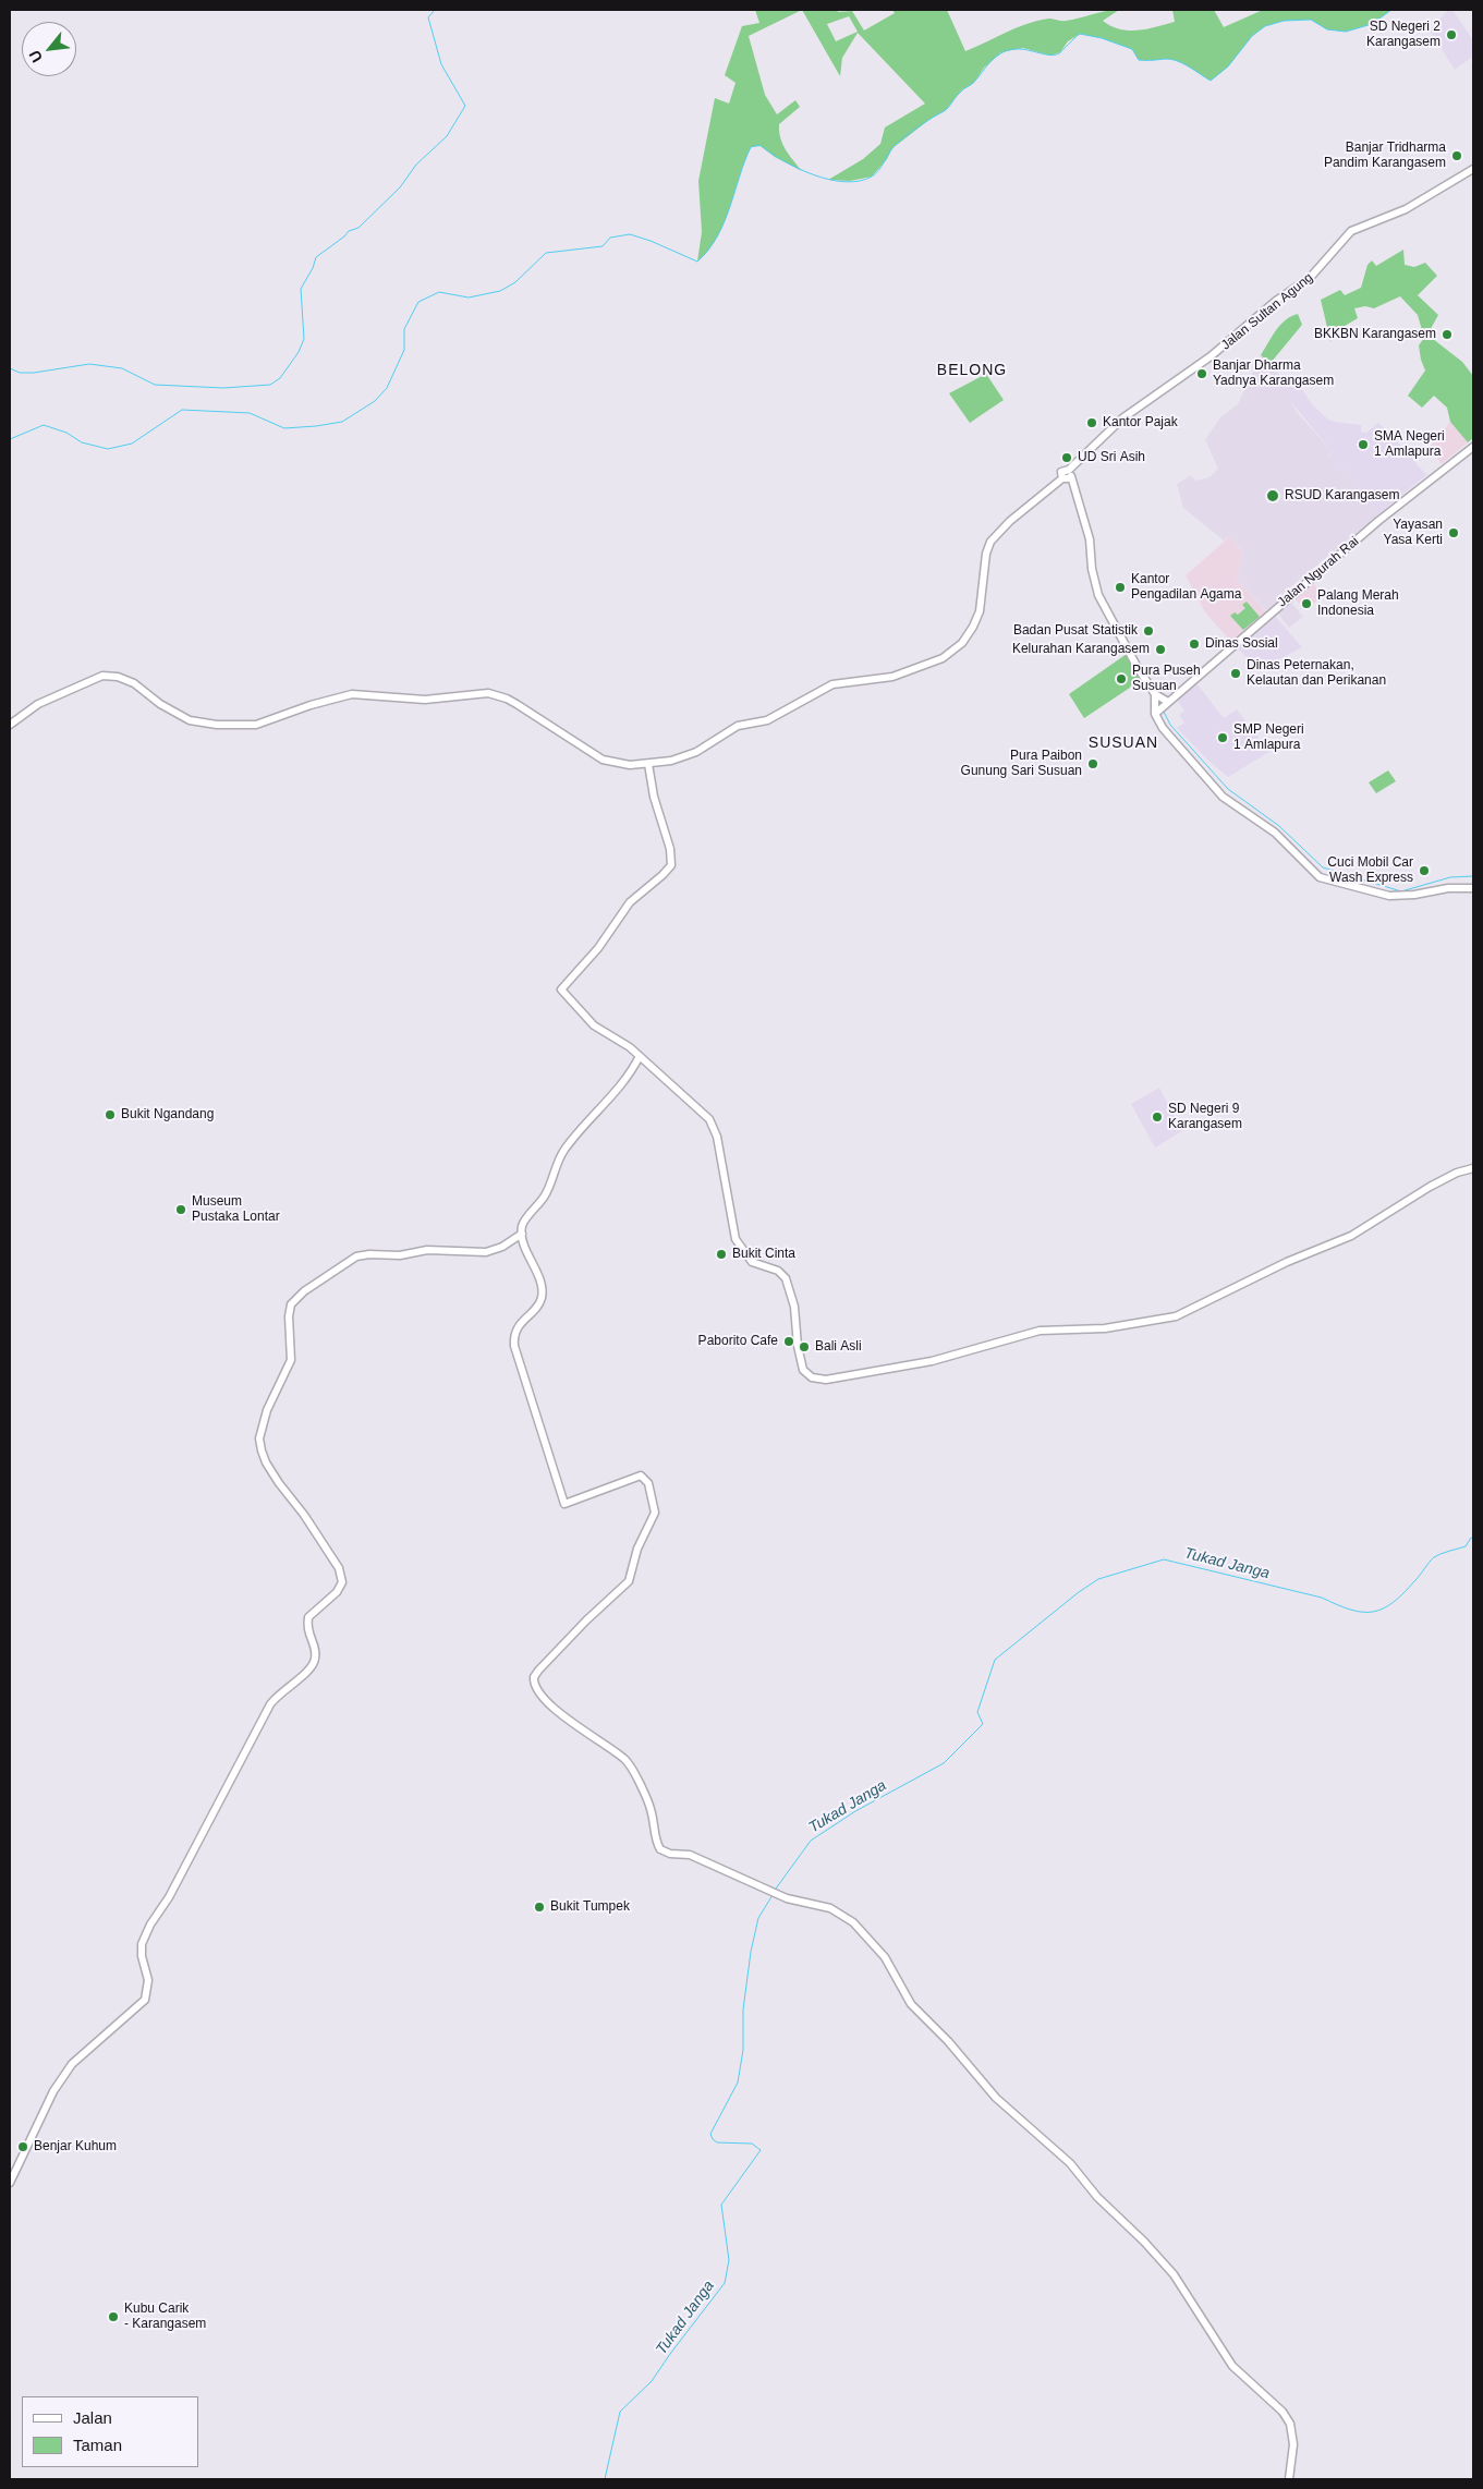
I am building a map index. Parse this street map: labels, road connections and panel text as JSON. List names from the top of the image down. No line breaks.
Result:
{"streets":{"street":["Jalan Sultan Agung","Jalan Ngurah Rai"]},"districts":["BELONG","SUSUAN"],"water":["Tukad Janga"],"places":["SD Negeri 2 Karangasem","Banjar Tridharma Pandim Karangasem","BKKBN Karangasem","Banjar Dharma Yadnya Karangasem","Kantor Pajak","SMA Negeri 1 Amlapura","UD Sri Asih","RSUD Karangasem","Yayasan Yasa Kerti","Kantor Pengadilan Agama","Palang Merah Indonesia","Badan Pusat Statistik","Dinas Sosial","Kelurahan Karangasem","Dinas Peternakan, Kelautan dan Perikanan","Pura Puseh Susuan","SMP Negeri 1 Amlapura","Pura Paibon Gunung Sari Susuan","Cuci Mobil Car Wash Express","Bukit Ngandang","SD Negeri 9 Karangasem","Museum Pustaka Lontar","Bukit Cinta","Paborito Cafe","Bali Asli","Bukit Tumpek","Benjar Kuhum","Kubu Carik - Karangasem"],"legend":["Jalan","Taman"],"north":"bottom left"}
